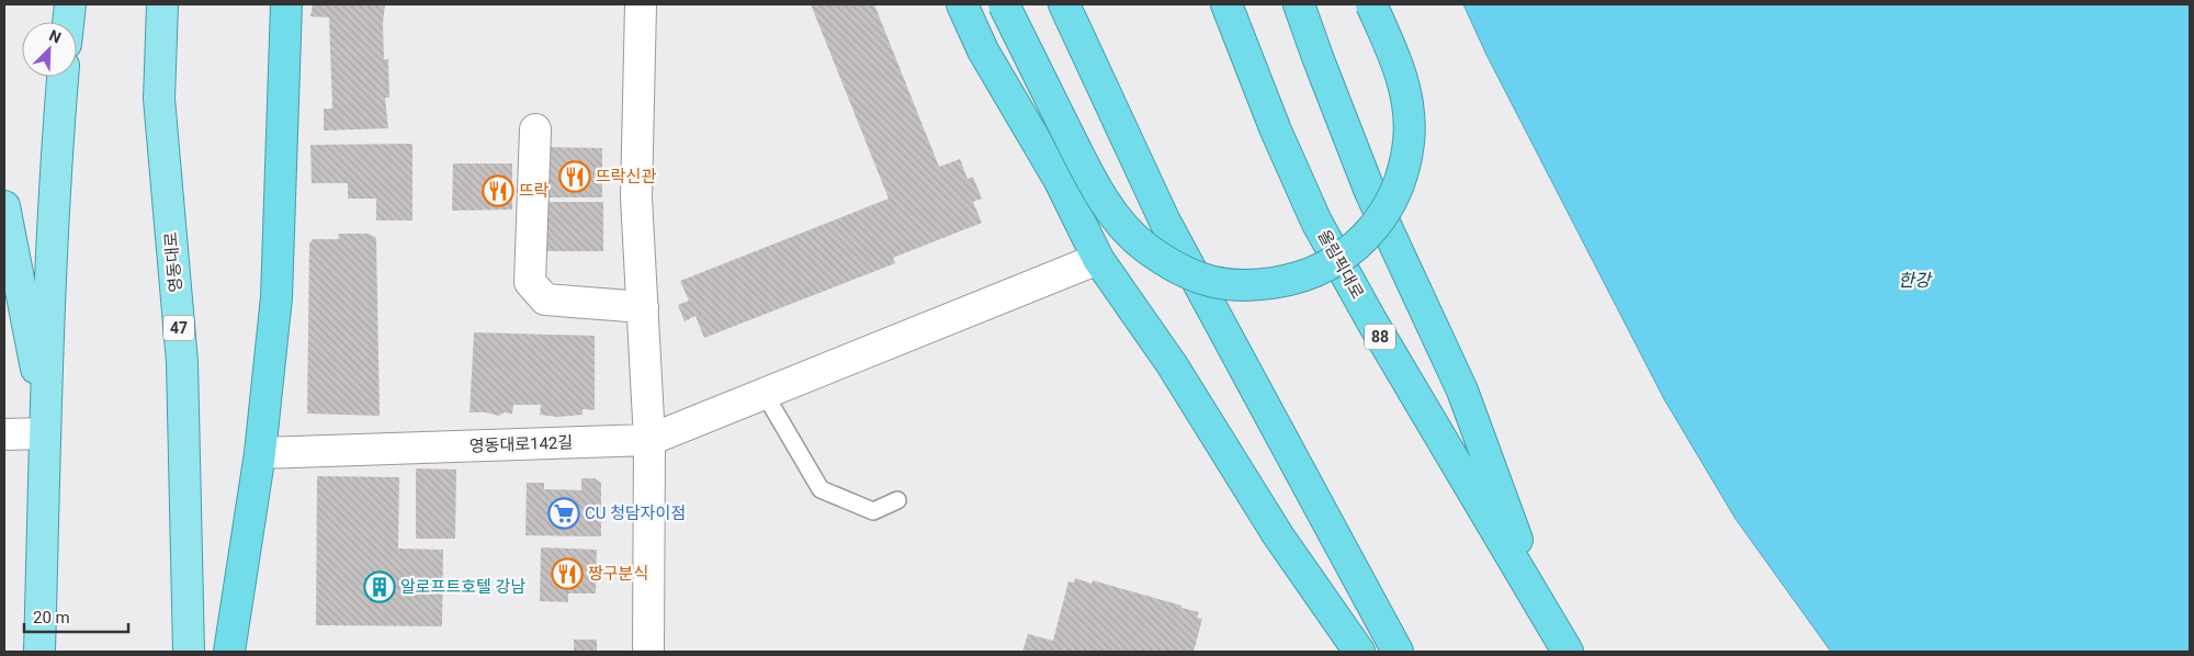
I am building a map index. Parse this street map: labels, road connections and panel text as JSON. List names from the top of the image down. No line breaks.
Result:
{"streets":{"highway":["올림픽대로","88"],"main road":["영동대로","47"],"street":["영동대로142길"]},"water":["한강"],"places":{"restaurant":["뜨락신관","뜨락","짱구분식"],"supermarket":["CU 청담자이점"],"building":["알로프트호텔 강남"]},"scale_bar":"20 m","north":"top right"}
